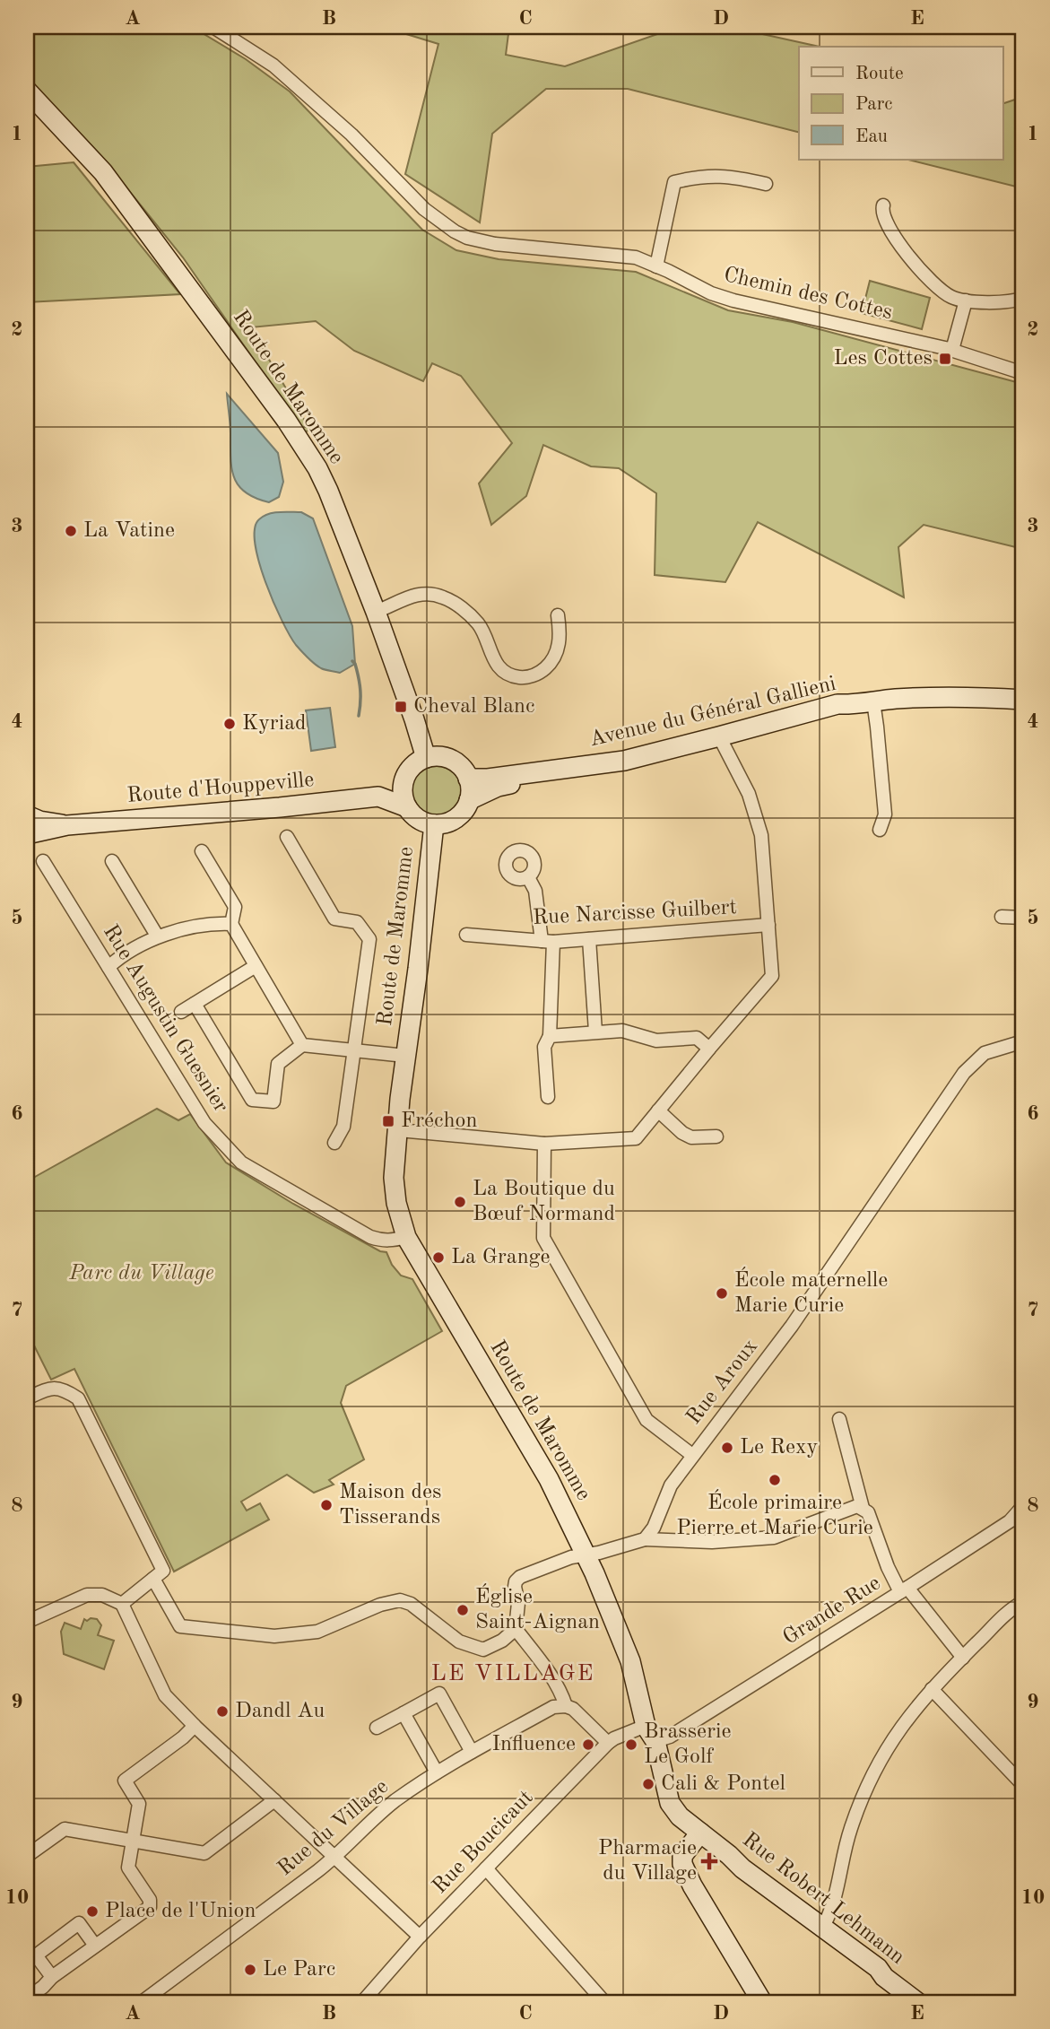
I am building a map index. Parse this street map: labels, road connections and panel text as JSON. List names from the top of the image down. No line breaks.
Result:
{"streets":{"street":["Chemin des Cottes","Route de Maromme","Avenue du Général Gallieni","Route d'Houppeville","Rue Narcisse Guilbert","Rue Augustin Guesnier","Rue Aroux","Grande Rue","Rue du Village","Rue Boucicaut","Rue Robert Lehmann"]},"crossings":[["Route de Maromme","Avenue du Général Gallieni"],["Route de Maromme","Route d'Houppeville"],["Route de Maromme","Rue Augustin Guesnier"],["Route de Maromme","Grande Rue"],["Route de Maromme","Rue Boucicaut"],["Route de Maromme","Rue Robert Lehmann"],["Avenue du Général Gallieni","Route d'Houppeville"],["Grande Rue","Rue Boucicaut"]],"districts":["LE VILLAGE"],"parks":["Parc du Village"],"places":{"transit":["Les Cottes","Cheval Blanc","Fréchon"],"other":["La Vatine","Kyriad","La Boutique du Bœuf Normand","La Grange","École maternelle Marie Curie","Le Rexy","École primaire Pierre et Marie Curie","Maison des Tisserands","Église Saint-Aignan","Dandl Au","Influence","Brasserie Le Golf","Cali & Pontel","Place de l'Union","Le Parc"],"health":["Pharmacie du Village"]},"legend":["Route","Parc","Eau"],"grid":{"columns":["A","B","C","D","E"],"rows":["1","2","3","4","5","6","7","8","9","10"]}}
